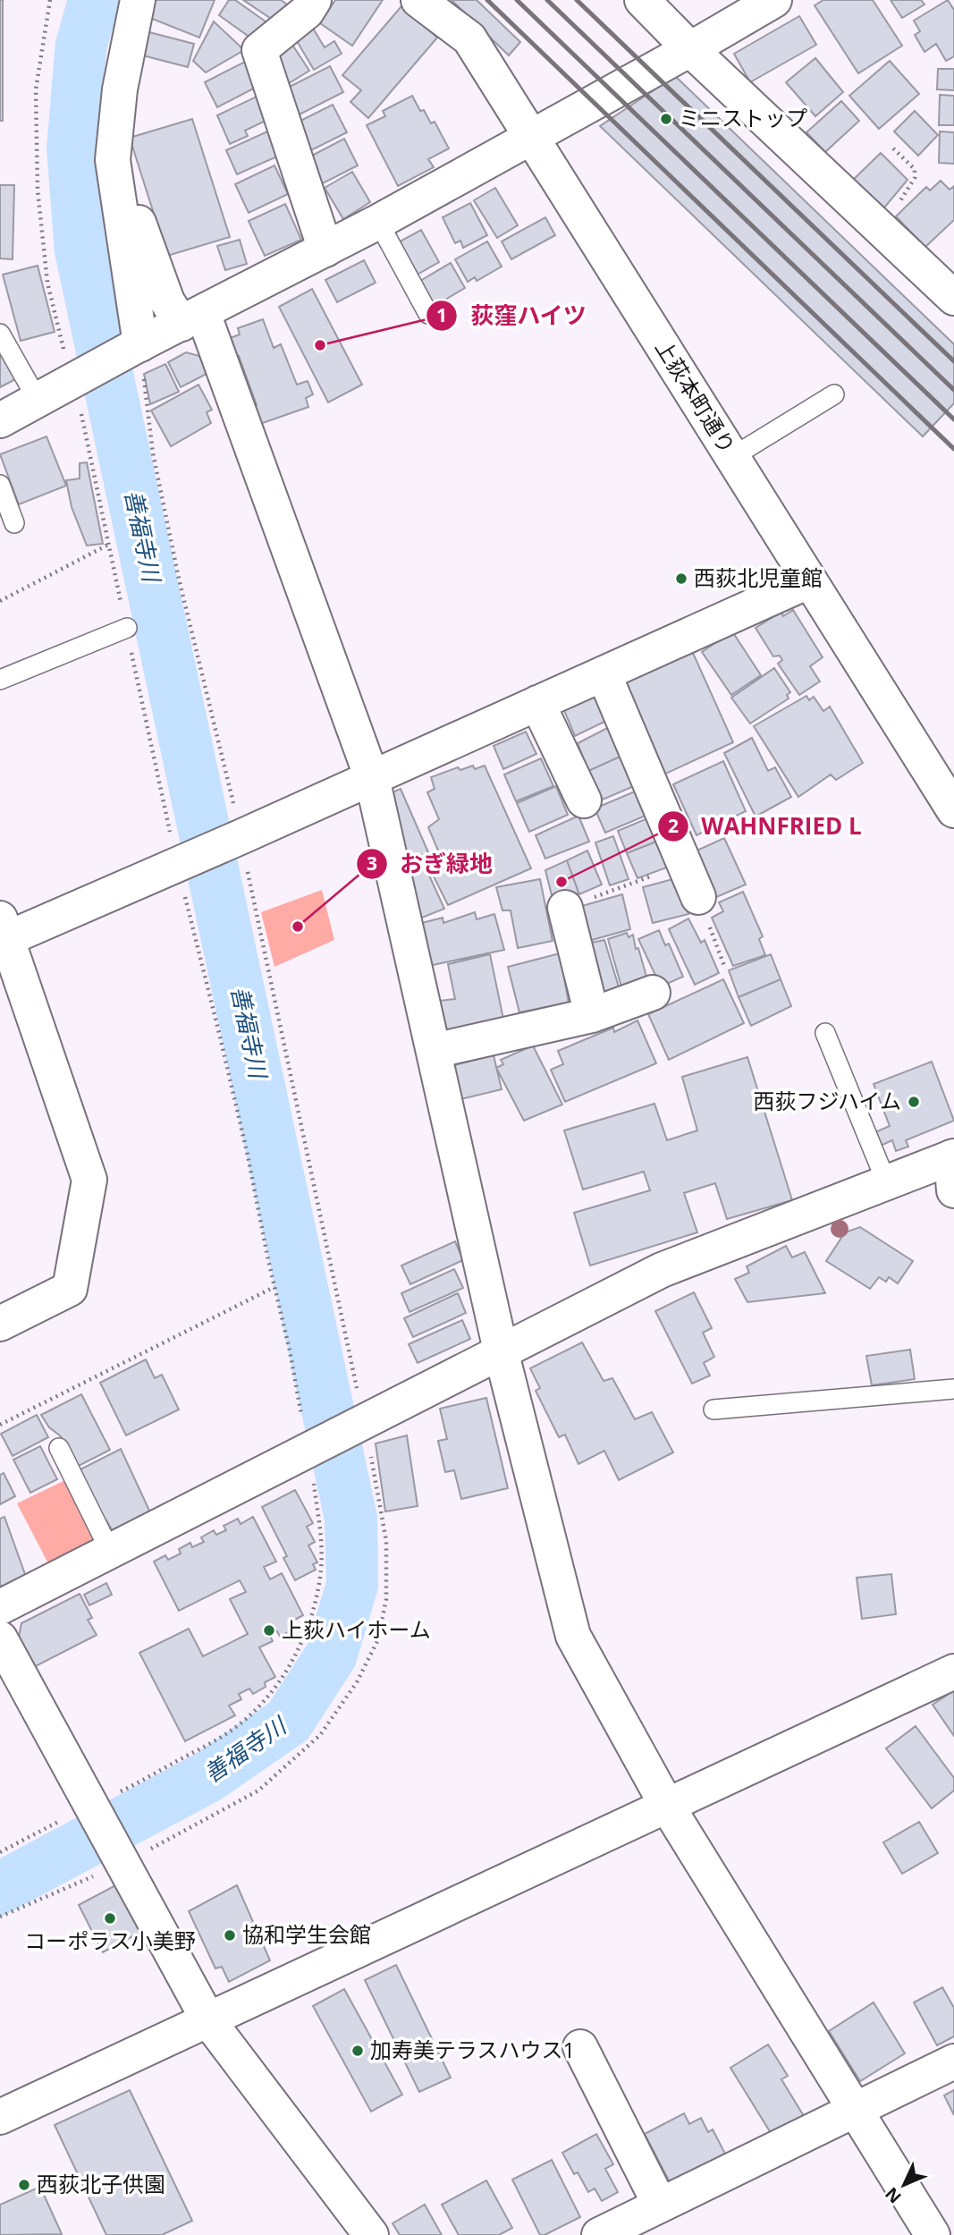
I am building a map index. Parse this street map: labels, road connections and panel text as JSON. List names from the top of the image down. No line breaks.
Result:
{"streets":{"street":["上荻本町通り"]},"water":["善福寺川"],"places":["ミニストップ","荻窪ハイツ","西荻北児童館","WAHNFRIED L","おぎ緑地","西荻フジハイム","上荻ハイホーム","コーポラス小美野","協和学生会館","加寿美テラスハウス1","西荻北子供園"],"north":"bottom left"}
